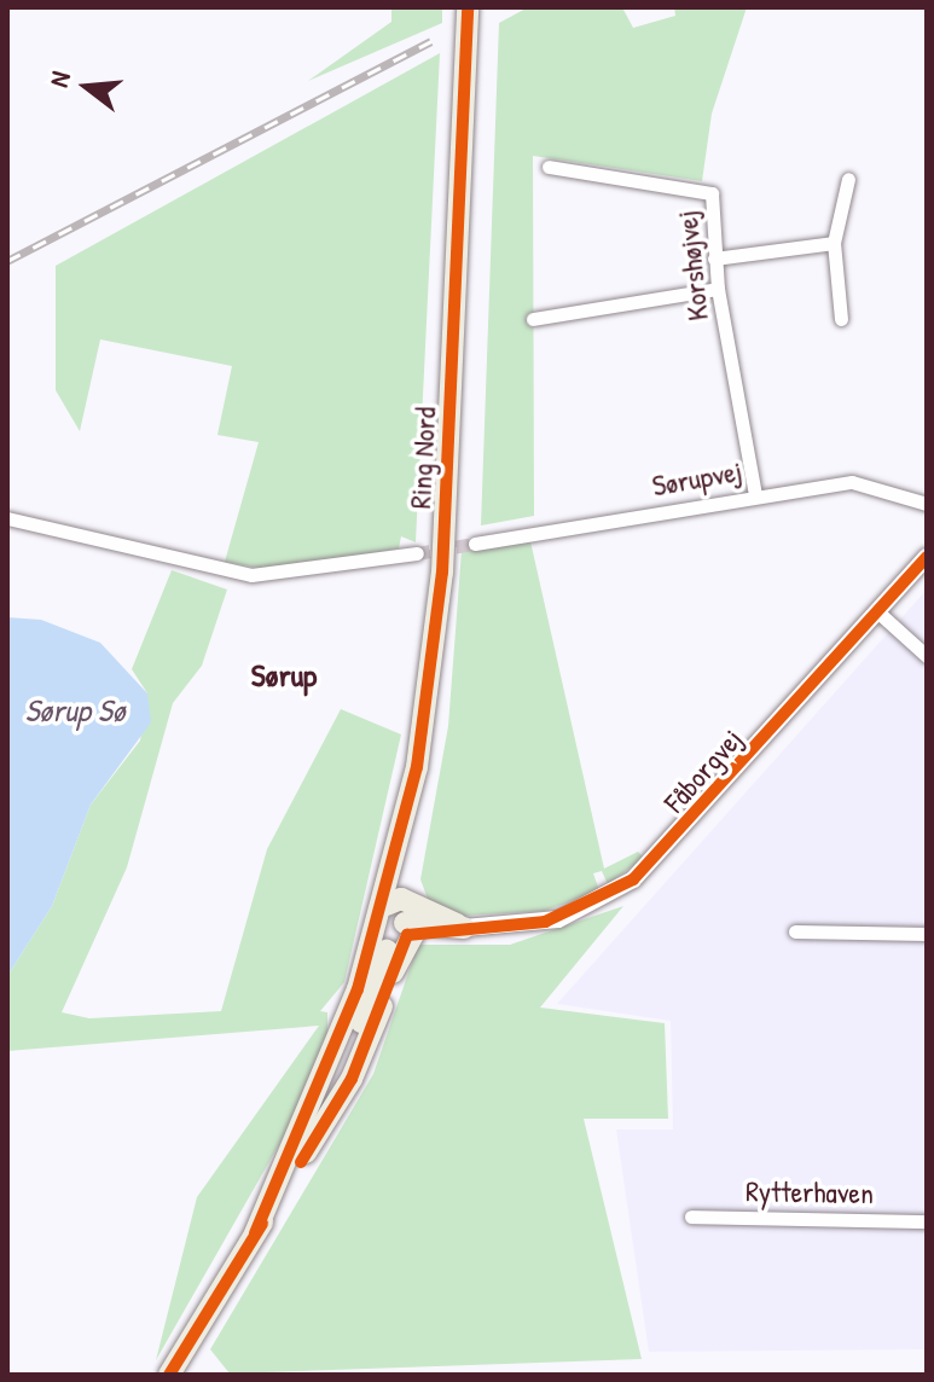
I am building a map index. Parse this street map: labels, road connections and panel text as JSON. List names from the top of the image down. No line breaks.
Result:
{"streets":{"main road":["Ring Nord"],"street":["Korshøjvej","Sørupvej","Fåborgvej","Rytterhaven"]},"crossings":[["Korshøjvej","Sørupvej"]],"districts":["Sørup"],"water":["Sørup Sø"],"north":"left"}
